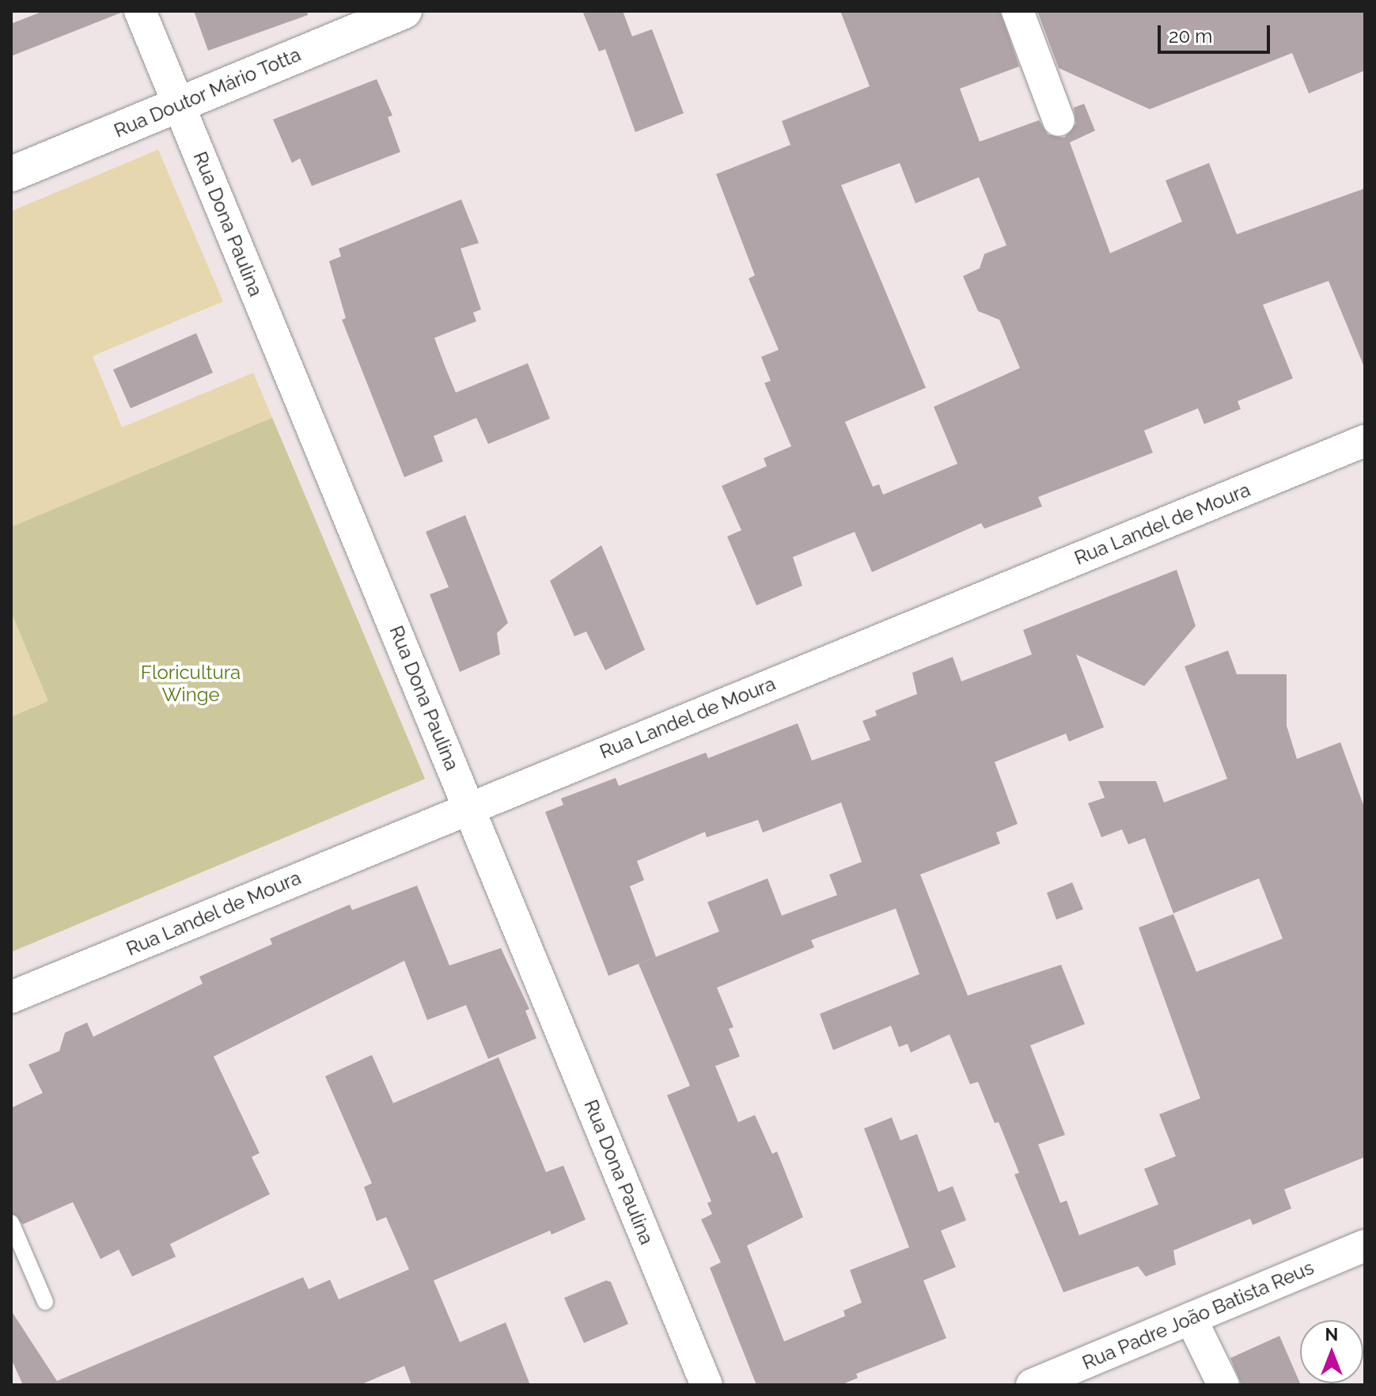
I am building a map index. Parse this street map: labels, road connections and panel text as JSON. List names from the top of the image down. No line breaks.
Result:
{"streets":{"street":["Rua Doutor Mário Totta","Rua Dona Paulina","Rua Landel de Moura","Rua Padre João Batista Reus"]},"crossings":[["Rua Doutor Mário Totta","Rua Dona Paulina"],["Rua Dona Paulina","Rua Landel de Moura"]],"parks":["Floricultura Winge"],"scale_bar":"20 m","north":"top"}
